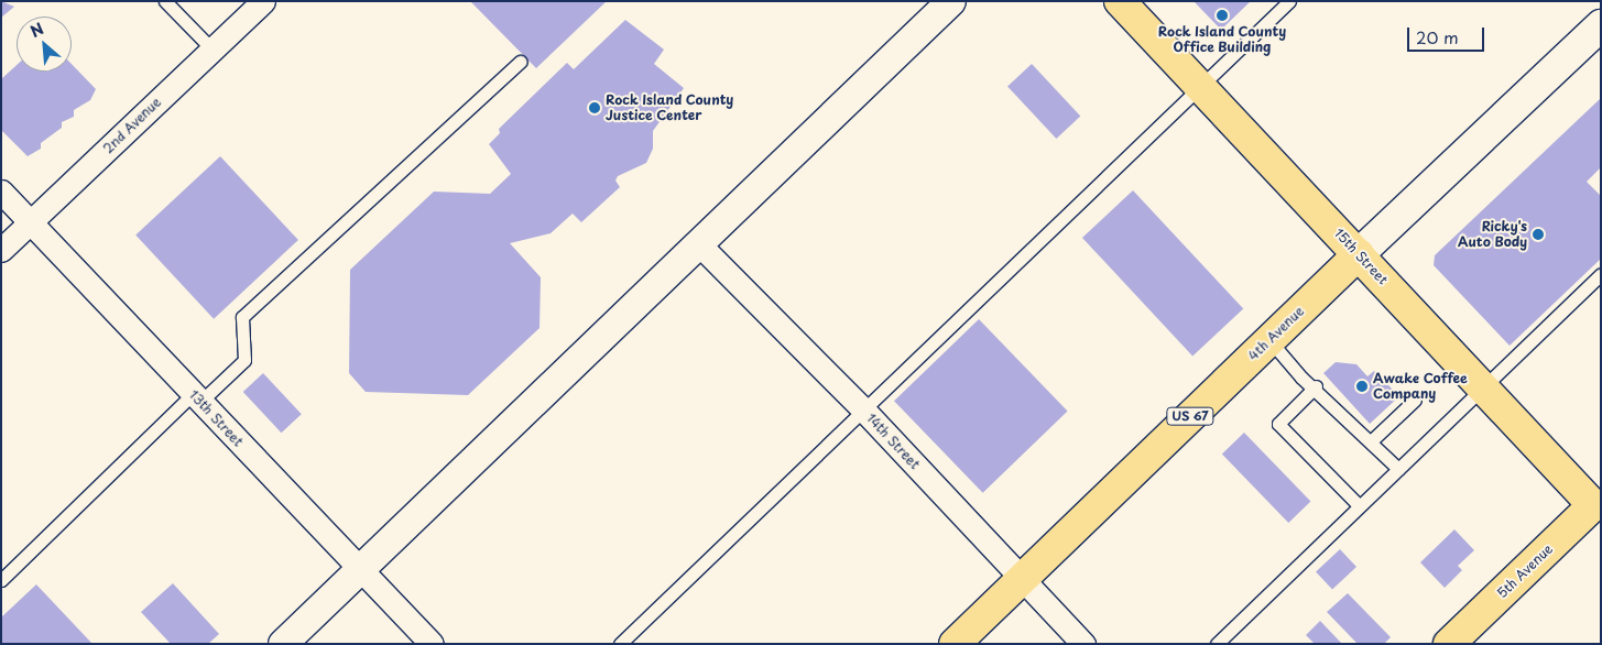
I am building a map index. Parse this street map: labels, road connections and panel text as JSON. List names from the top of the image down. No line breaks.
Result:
{"streets":{"main road":["15th Street","4th Avenue","US 67","5th Avenue"],"street":["2nd Avenue","13th Street","14th Street"]},"crossings":[["2nd Avenue","13th Street"],["15th Street","4th Avenue"],["15th Street","5th Avenue"],["4th Avenue","14th Street"]],"places":["Rock Island County Office Building","Rock Island County Justice Center","Ricky's Auto Body","Awake Coffee Company"],"scale_bar":"20 m","north":"top left"}
